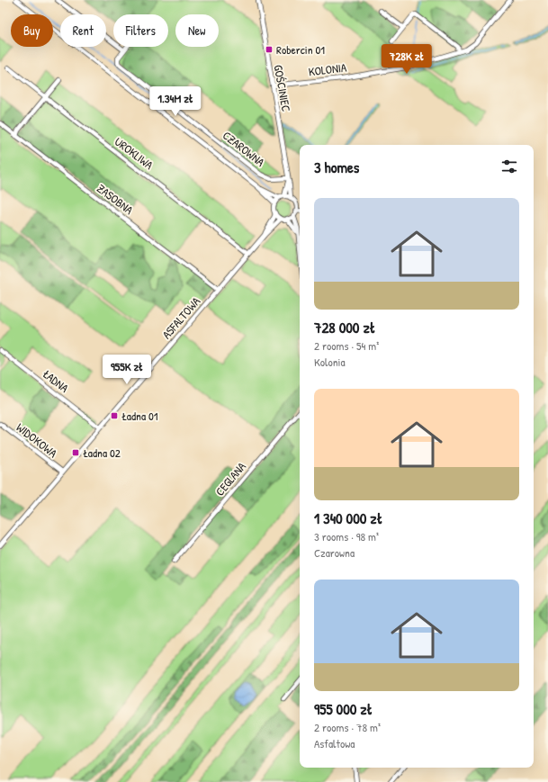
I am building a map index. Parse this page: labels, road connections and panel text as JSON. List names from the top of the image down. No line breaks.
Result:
{"streets":{"street":["KOLONIA","GOŚCINIEC","CZAROWNA","UROKLIWA","ZASOBNA","ASFALTOWA","ŁADNA","WIDOKOWA","CEGLANA"]},"crossings":[["KOLONIA","GOŚCINIEC"],["GOŚCINIEC","CZAROWNA"],["GOŚCINIEC","ASFALTOWA"],["UROKLIWA","ASFALTOWA"],["ZASOBNA","ASFALTOWA"],["ASFALTOWA","ŁADNA"],["ASFALTOWA","WIDOKOWA"]],"places":{"transit":["Robercin 01","Ładna 01","Ładna 02"]},"page":{"chip":["Buy","Rent","Filters","New"],"price":["728K zł","1.34M zł","955K zł"],"heading":"3 homes","list":[{"name":"728 000 zł","note":"2 rooms · 54 m² · Kolonia"},{"name":"1 340 000 zł","note":"3 rooms · 98 m² · Czarowna"},{"name":"955 000 zł","note":"2 rooms · 78 m² · Asfaltowa"}]}}
